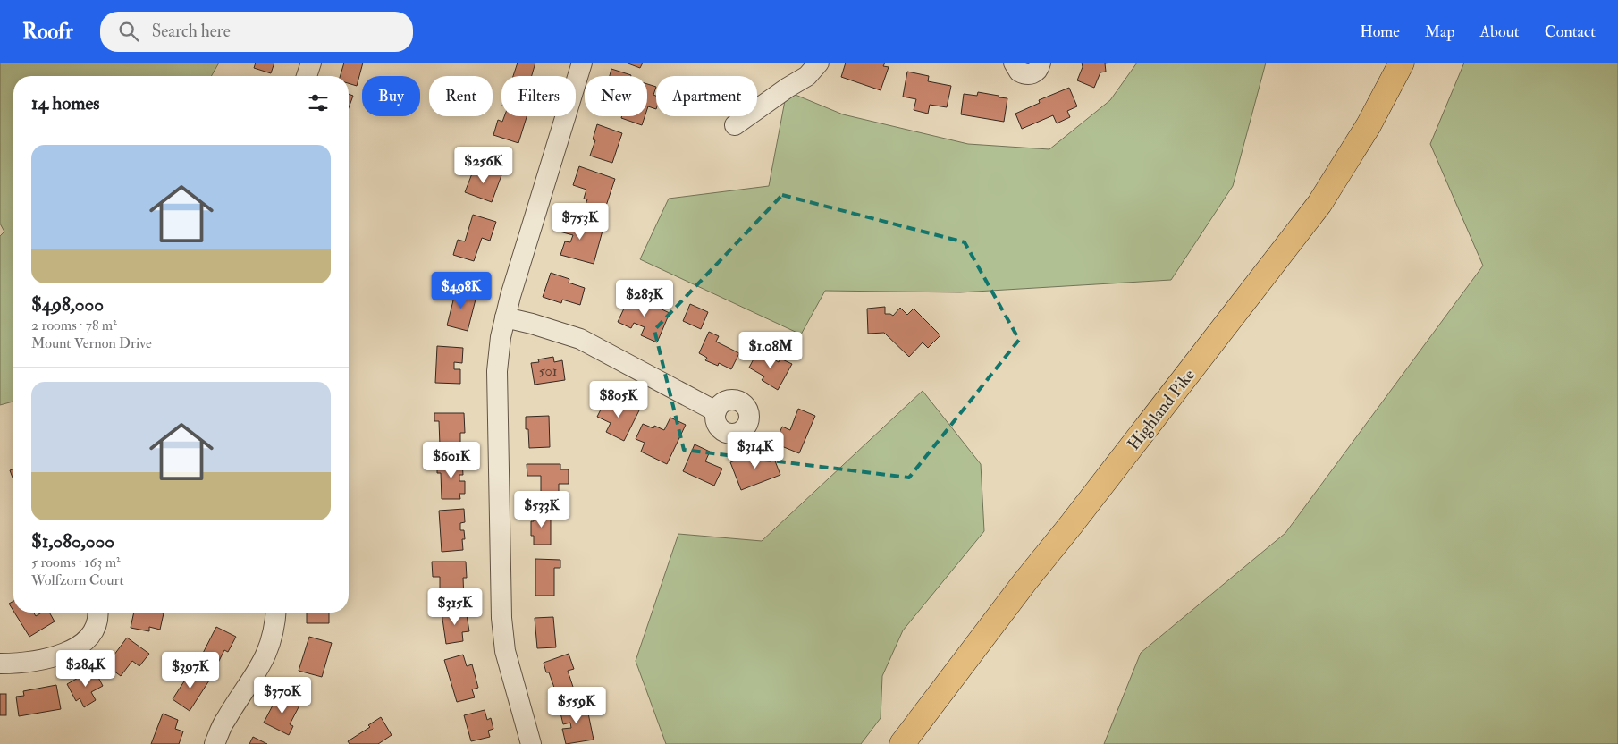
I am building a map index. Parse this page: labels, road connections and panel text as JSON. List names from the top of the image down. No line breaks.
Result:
{"streets":{"main road":["Highland Pike"]},"house_numbers":["501"],"page":{"header":"Roofr","search":"Search here","nav":["Home","Map","About","Contact"],"chip":["Buy","Rent","Filters","New","Apartment"],"heading":"14 homes","list":[{"name":"$498,000","note":"2 rooms · 78 m² · Mount Vernon Drive"},{"name":"$1,080,000","note":"5 rooms · 163 m² · Wolfzorn Court"}],"price":["$256K","$753K","$498K","$283K","$1.08M","$805K","$314K","$601K","$533K","$315K","$284K","$397K","$370K","$559K"]}}
